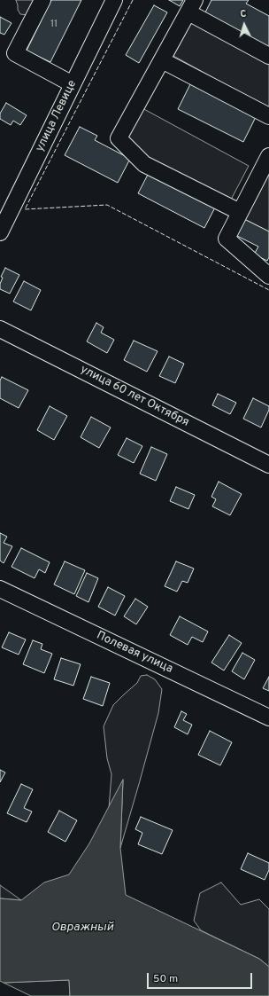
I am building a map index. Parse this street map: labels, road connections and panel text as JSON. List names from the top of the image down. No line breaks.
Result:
{"streets":{"street":["улица Левице","улица 60 лет Октября","Полевая улица"]},"water":["Овражный"],"house_numbers":["11"],"scale_bar":"50 m","north":"top"}
